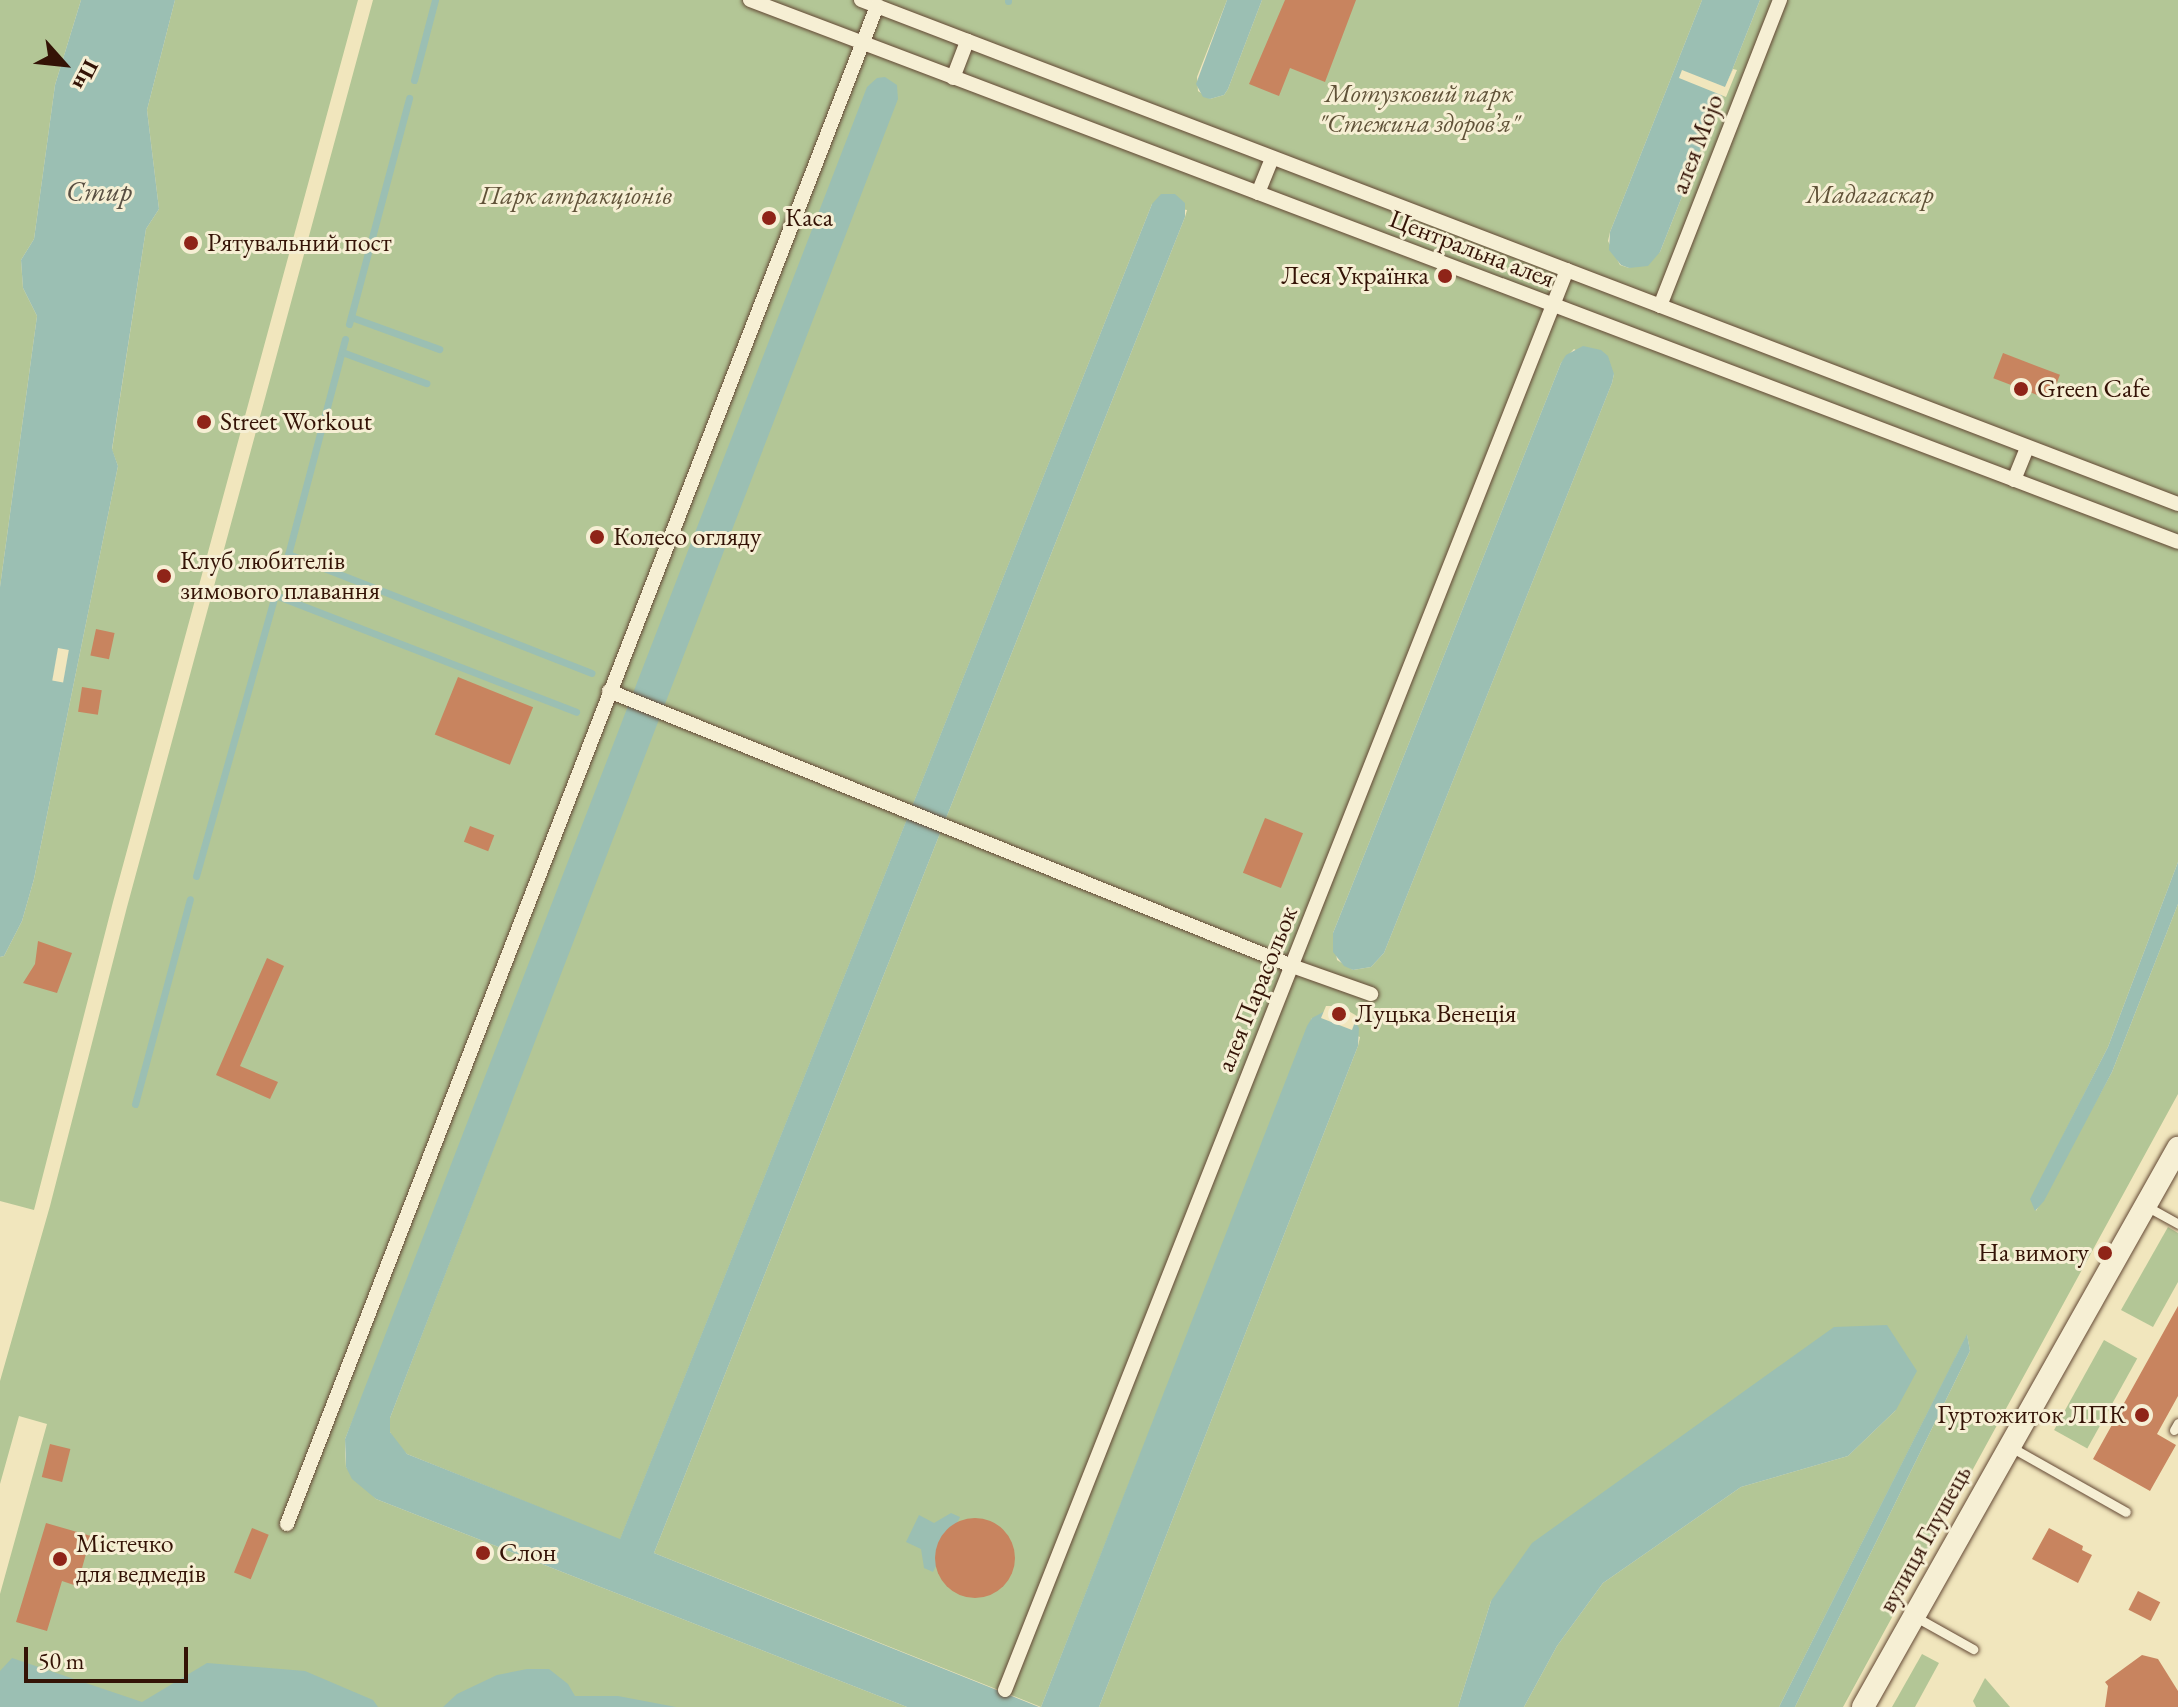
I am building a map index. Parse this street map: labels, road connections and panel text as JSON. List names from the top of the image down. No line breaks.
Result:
{"streets":{"street":["алея Mojo","Центральна алея","алея Парасольок","вулиця Глушець"]},"crossings":[["алея Mojo","Центральна алея"],["Центральна алея","алея Парасольок"]],"water":["Стир"],"parks":["Мотузковий парк \"Стежина здоров’я\"","Мадагаскар","Парк атракціонів"],"places":["Каса","Рятувальний пост","Леся Українка","Green Cafe","Street Workout","Колесо огляду","Клуб любителів зимового плавання","Луцька Венеція","На вимогу","Гуртожиток ЛПК","Слон","Містечко для ведмедів"],"scale_bar":"50 m","north":"bottom right"}
